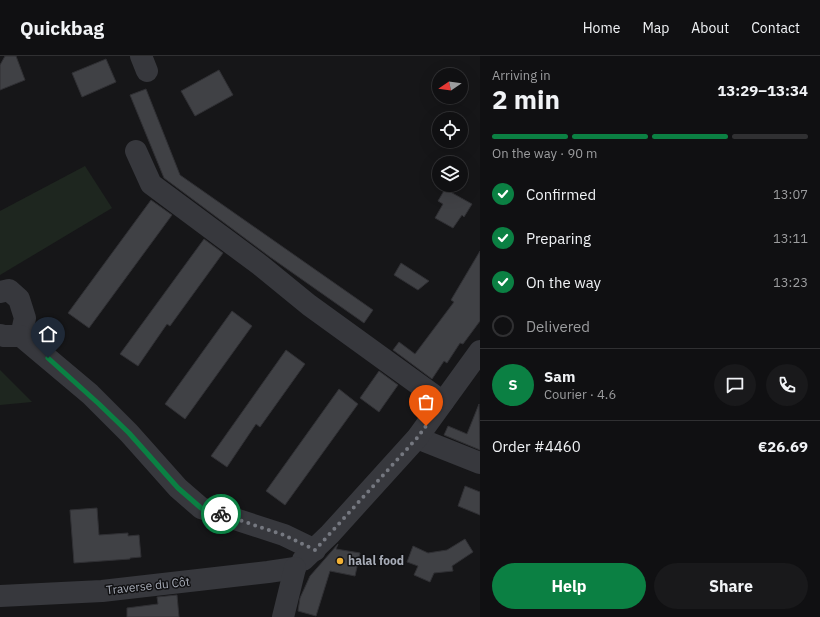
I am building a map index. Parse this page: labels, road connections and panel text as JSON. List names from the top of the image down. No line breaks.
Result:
{"streets":{"street":["Traverse du Côt"]},"places":["halal food"],"north":"left","page":{"header":"Quickbag","nav":["Home","Map","About","Contact"],"heading":["2 min","Arriving in","13:29–13:34"],"panel":["Sam","Courier · 4.6","Order #4460","€26.69"],"bar":"On the way · 90 m","list":[["Confirmed","13:07"],["Preparing","13:11"],["On the way","13:23"],"Delivered"],"round":"S","buttons":["Help","Share"]}}
